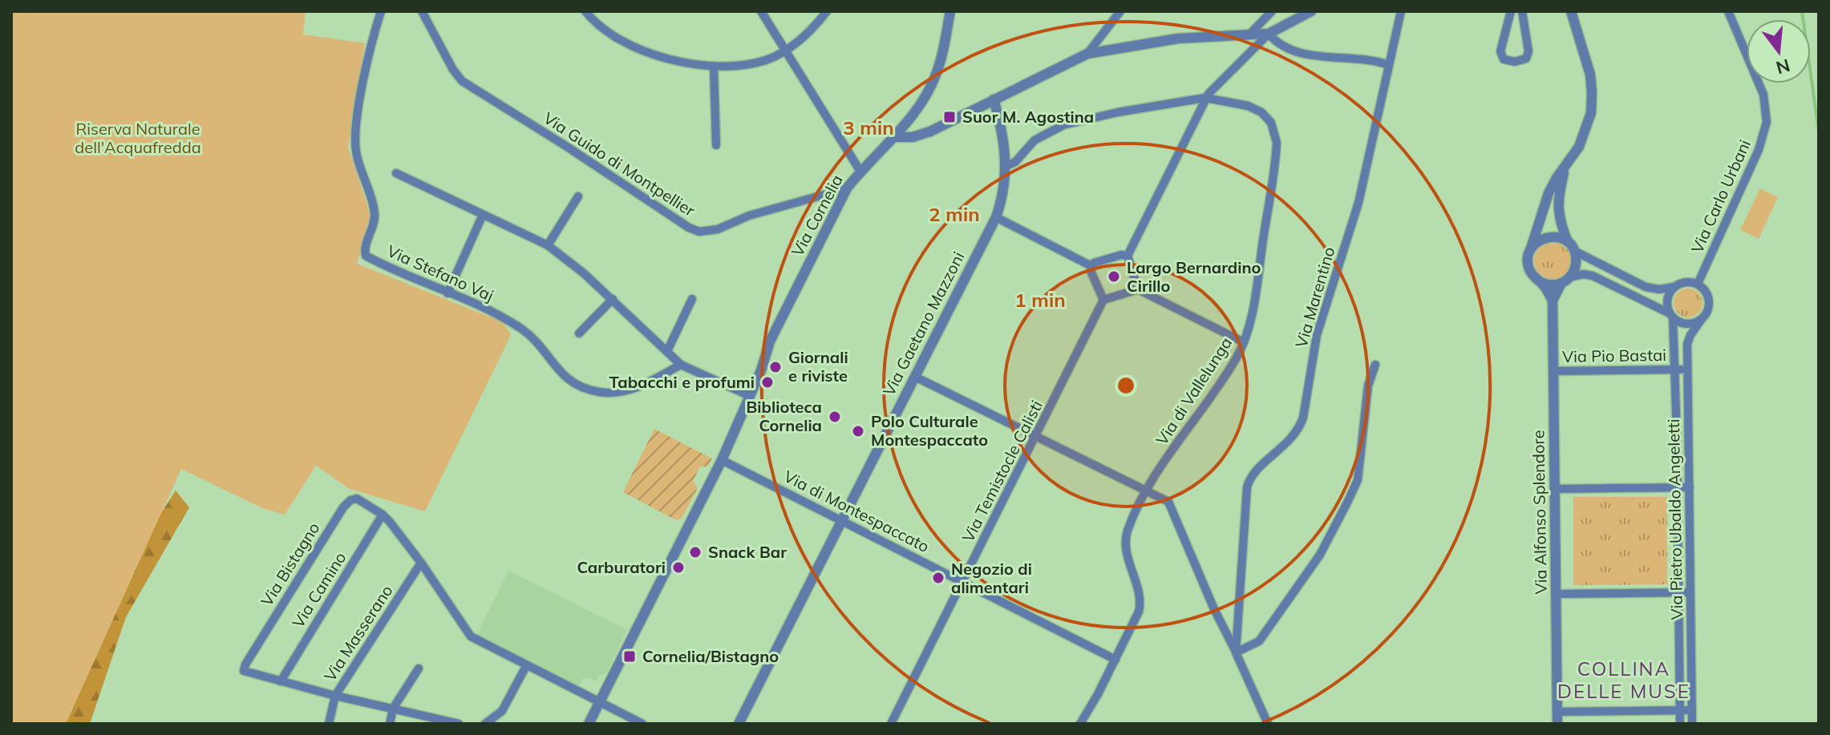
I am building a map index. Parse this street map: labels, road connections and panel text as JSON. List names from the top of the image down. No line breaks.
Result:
{"streets":{"street":["Via Guido di Montpellier","Via Carlo Urbani","Via Cornelia","Via Stefano Vaj","Via Marentino","Via Gaetano Mazzoni","Via Pio Bastai","Via di Vallelunga","Via Temistocle Calisti","Via di Montespaccato","Via Alfonso Splendore","Via Pietro Ubaldo Angeletti","Via Bistagno","Via Camino","Via Masserano"]},"crossings":[["Via Guido di Montpellier","Via Cornelia"],["Via Carlo Urbani","Via Pietro Ubaldo Angeletti"],["Via Gaetano Mazzoni","Via di Montespaccato"],["Via Pio Bastai","Via Alfonso Splendore"],["Via Pio Bastai","Via Pietro Ubaldo Angeletti"],["Via di Vallelunga","Via di Montespaccato"],["Via Temistocle Calisti","Via di Montespaccato"],["Via Bistagno","Via Camino"],["Via Bistagno","Via Masserano"]],"districts":["COLLINA DELLE MUSE"],"parks":["Riserva Naturale dell'Acquafredda"],"places":{"transit":["Suor M. Agostina","Cornelia/Bistagno"],"other":["Largo Bernardino Cirillo","Giornali e riviste","Tabacchi e profumi","Biblioteca Cornelia","Polo Culturale Montespaccato","Snack Bar","Carburatori","Negozio di alimentari"]},"north":"bottom","rings":["3 min","2 min","1 min"]}
